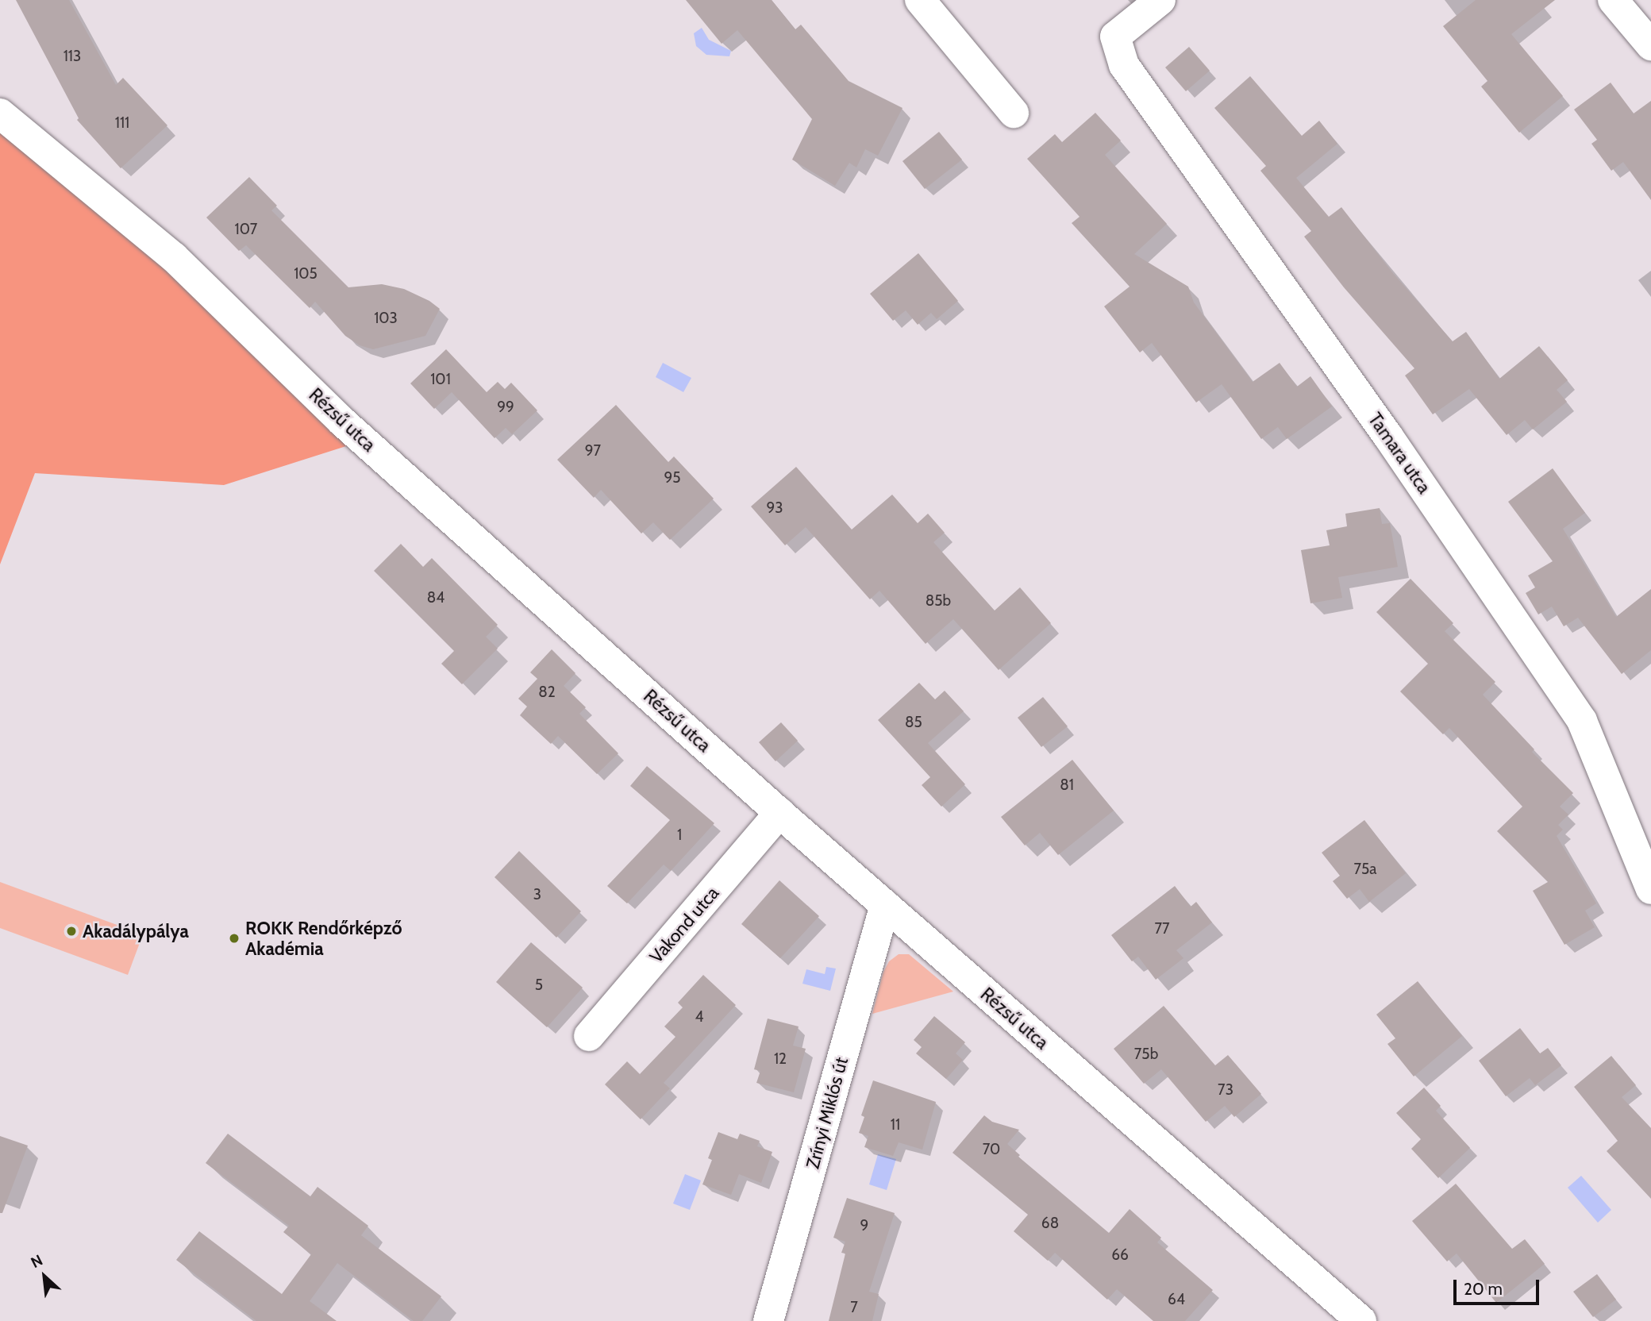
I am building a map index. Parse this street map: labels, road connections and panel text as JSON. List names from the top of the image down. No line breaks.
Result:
{"streets":{"street":["Rézsű utca","Tamara utca","Vakond utca","Zrínyi Miklós út"]},"crossings":[["Rézsű utca","Vakond utca"],["Rézsű utca","Zrínyi Miklós út"]],"places":["Akadálypálya","ROKK Rendőrképző Akadémia"],"house_numbers":["113","111","107","105","103","101","99","97","95","93","84","85b","82","85","81","1","75a","3","77","5","4","75b","12","73","11","70","68","9","66","64","7"],"scale_bar":"20 m","north":"top left"}
